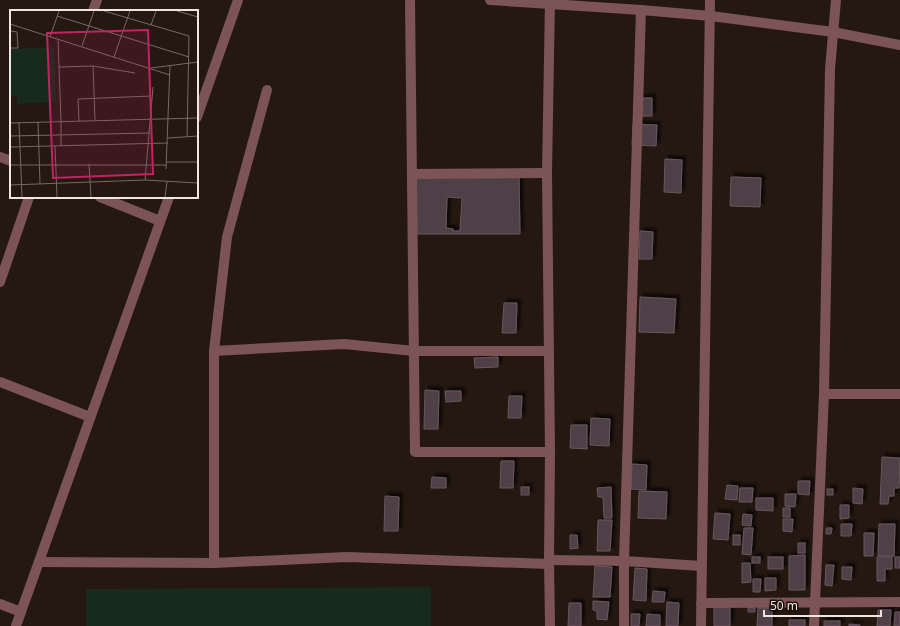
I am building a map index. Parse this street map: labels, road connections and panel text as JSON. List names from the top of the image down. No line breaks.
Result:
{"scale_bar":"50 m"}
